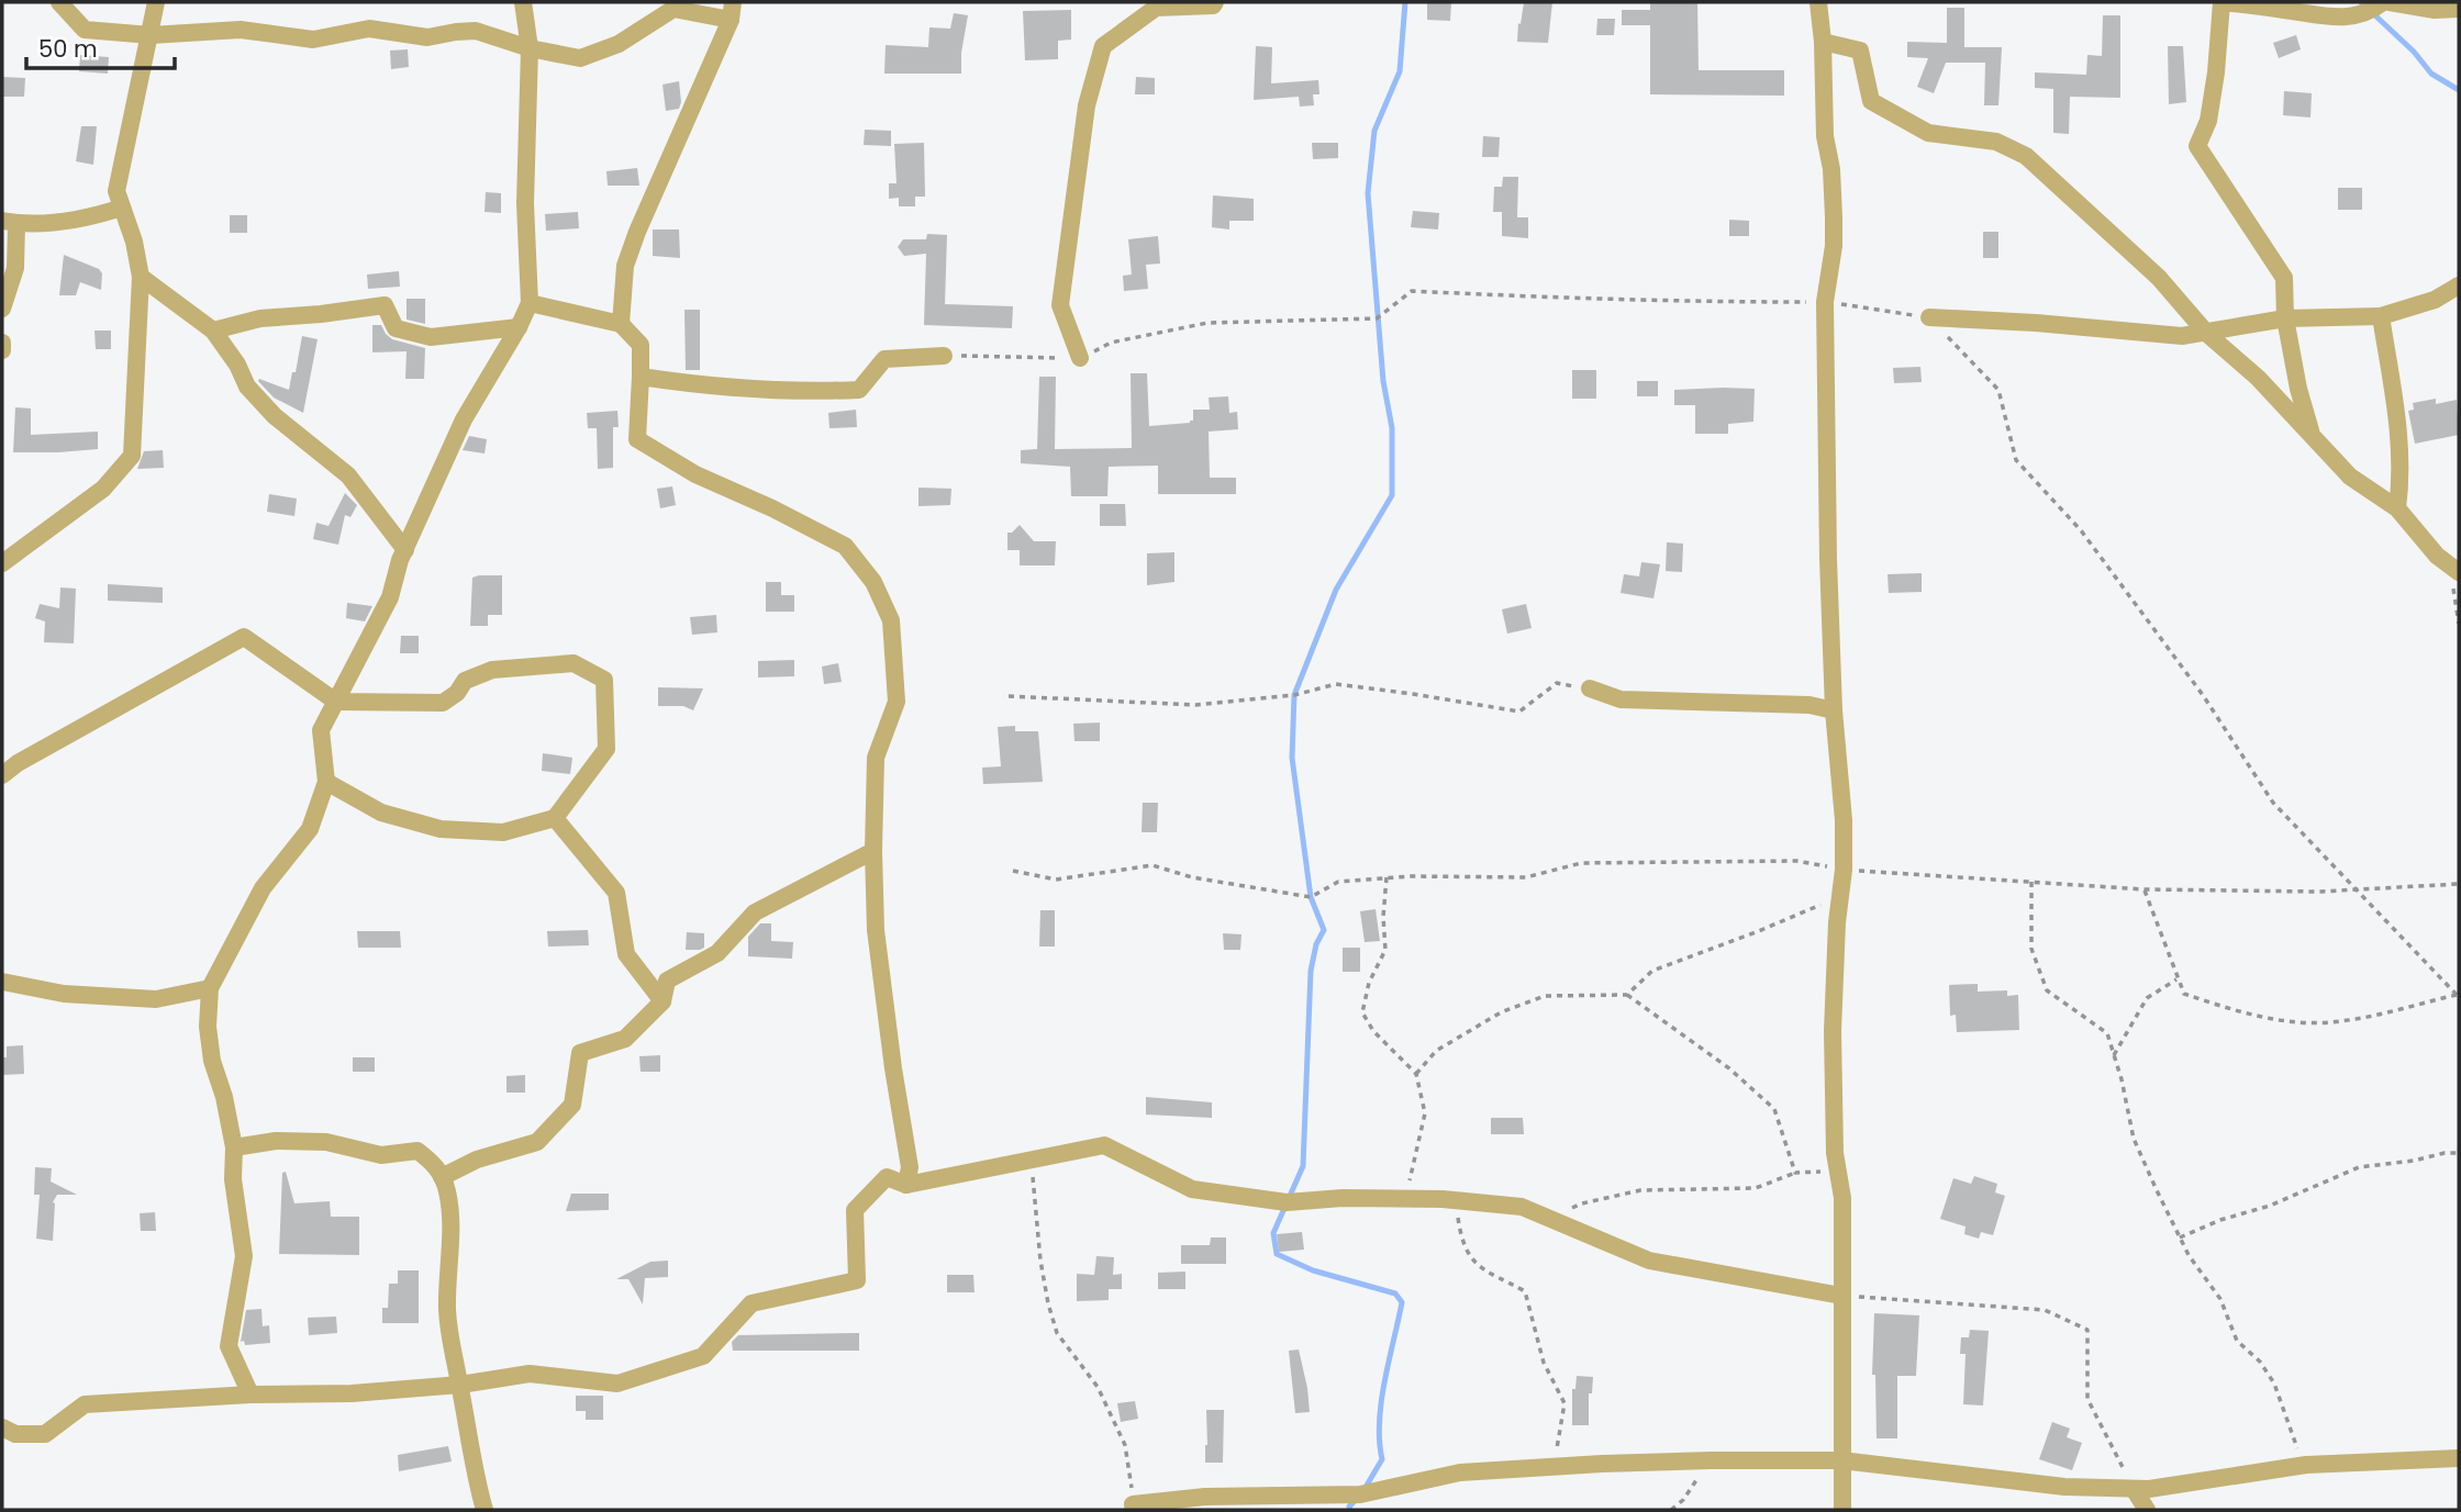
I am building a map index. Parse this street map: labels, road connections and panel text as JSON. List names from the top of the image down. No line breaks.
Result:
{"scale_bar":"50 m"}
